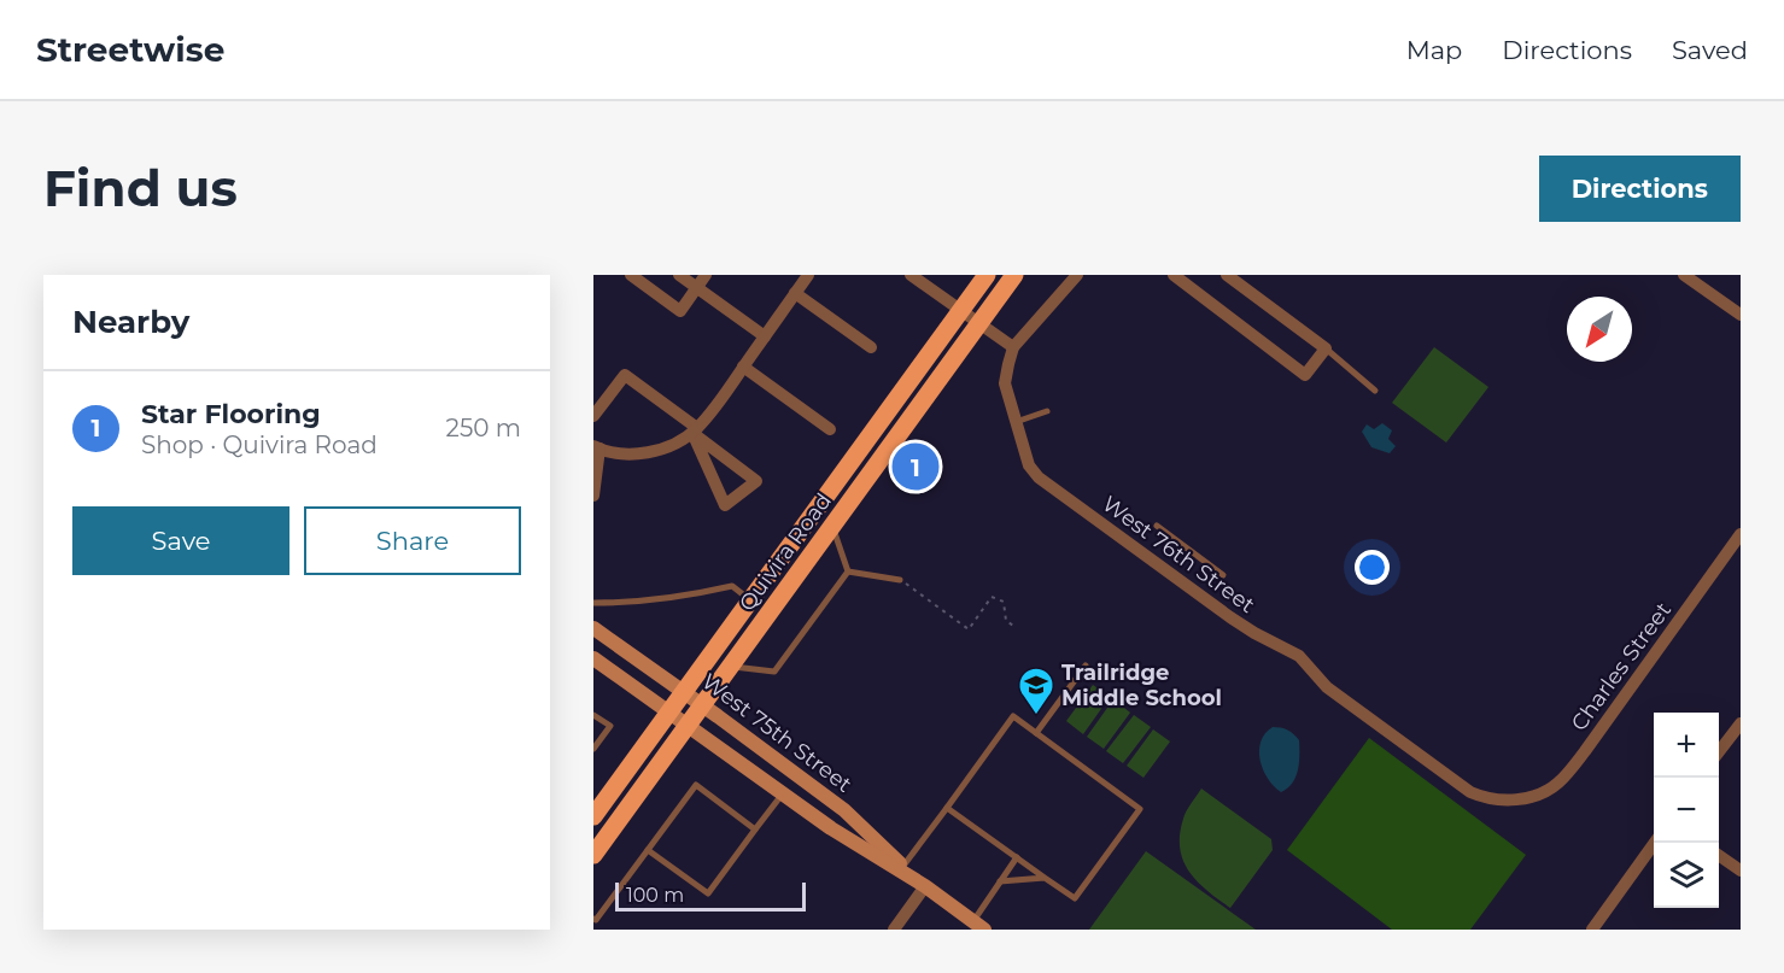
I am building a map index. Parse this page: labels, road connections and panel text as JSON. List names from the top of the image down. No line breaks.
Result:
{"streets":{"main road":["Quivira Road","West 75th Street"],"street":["West 76th Street","Charles Street"]},"crossings":[["Quivira Road","West 75th Street"],["West 76th Street","Charles Street"]],"places":{"school or university":["Trailridge Middle School"]},"scale_bar":"100 m","north":"bottom left","page":{"header":"Streetwise","nav":["Map","Directions","Saved"],"buttons":["Directions",["Save","Share"]],"title":"Find us","heading":"Nearby","list":[{"mark":"1","name":"Star Flooring","note":"Shop · Quivira Road","value":"250 m"}],"pins":"1","map_buttons":["+","−"],"scale":"100 m"}}
